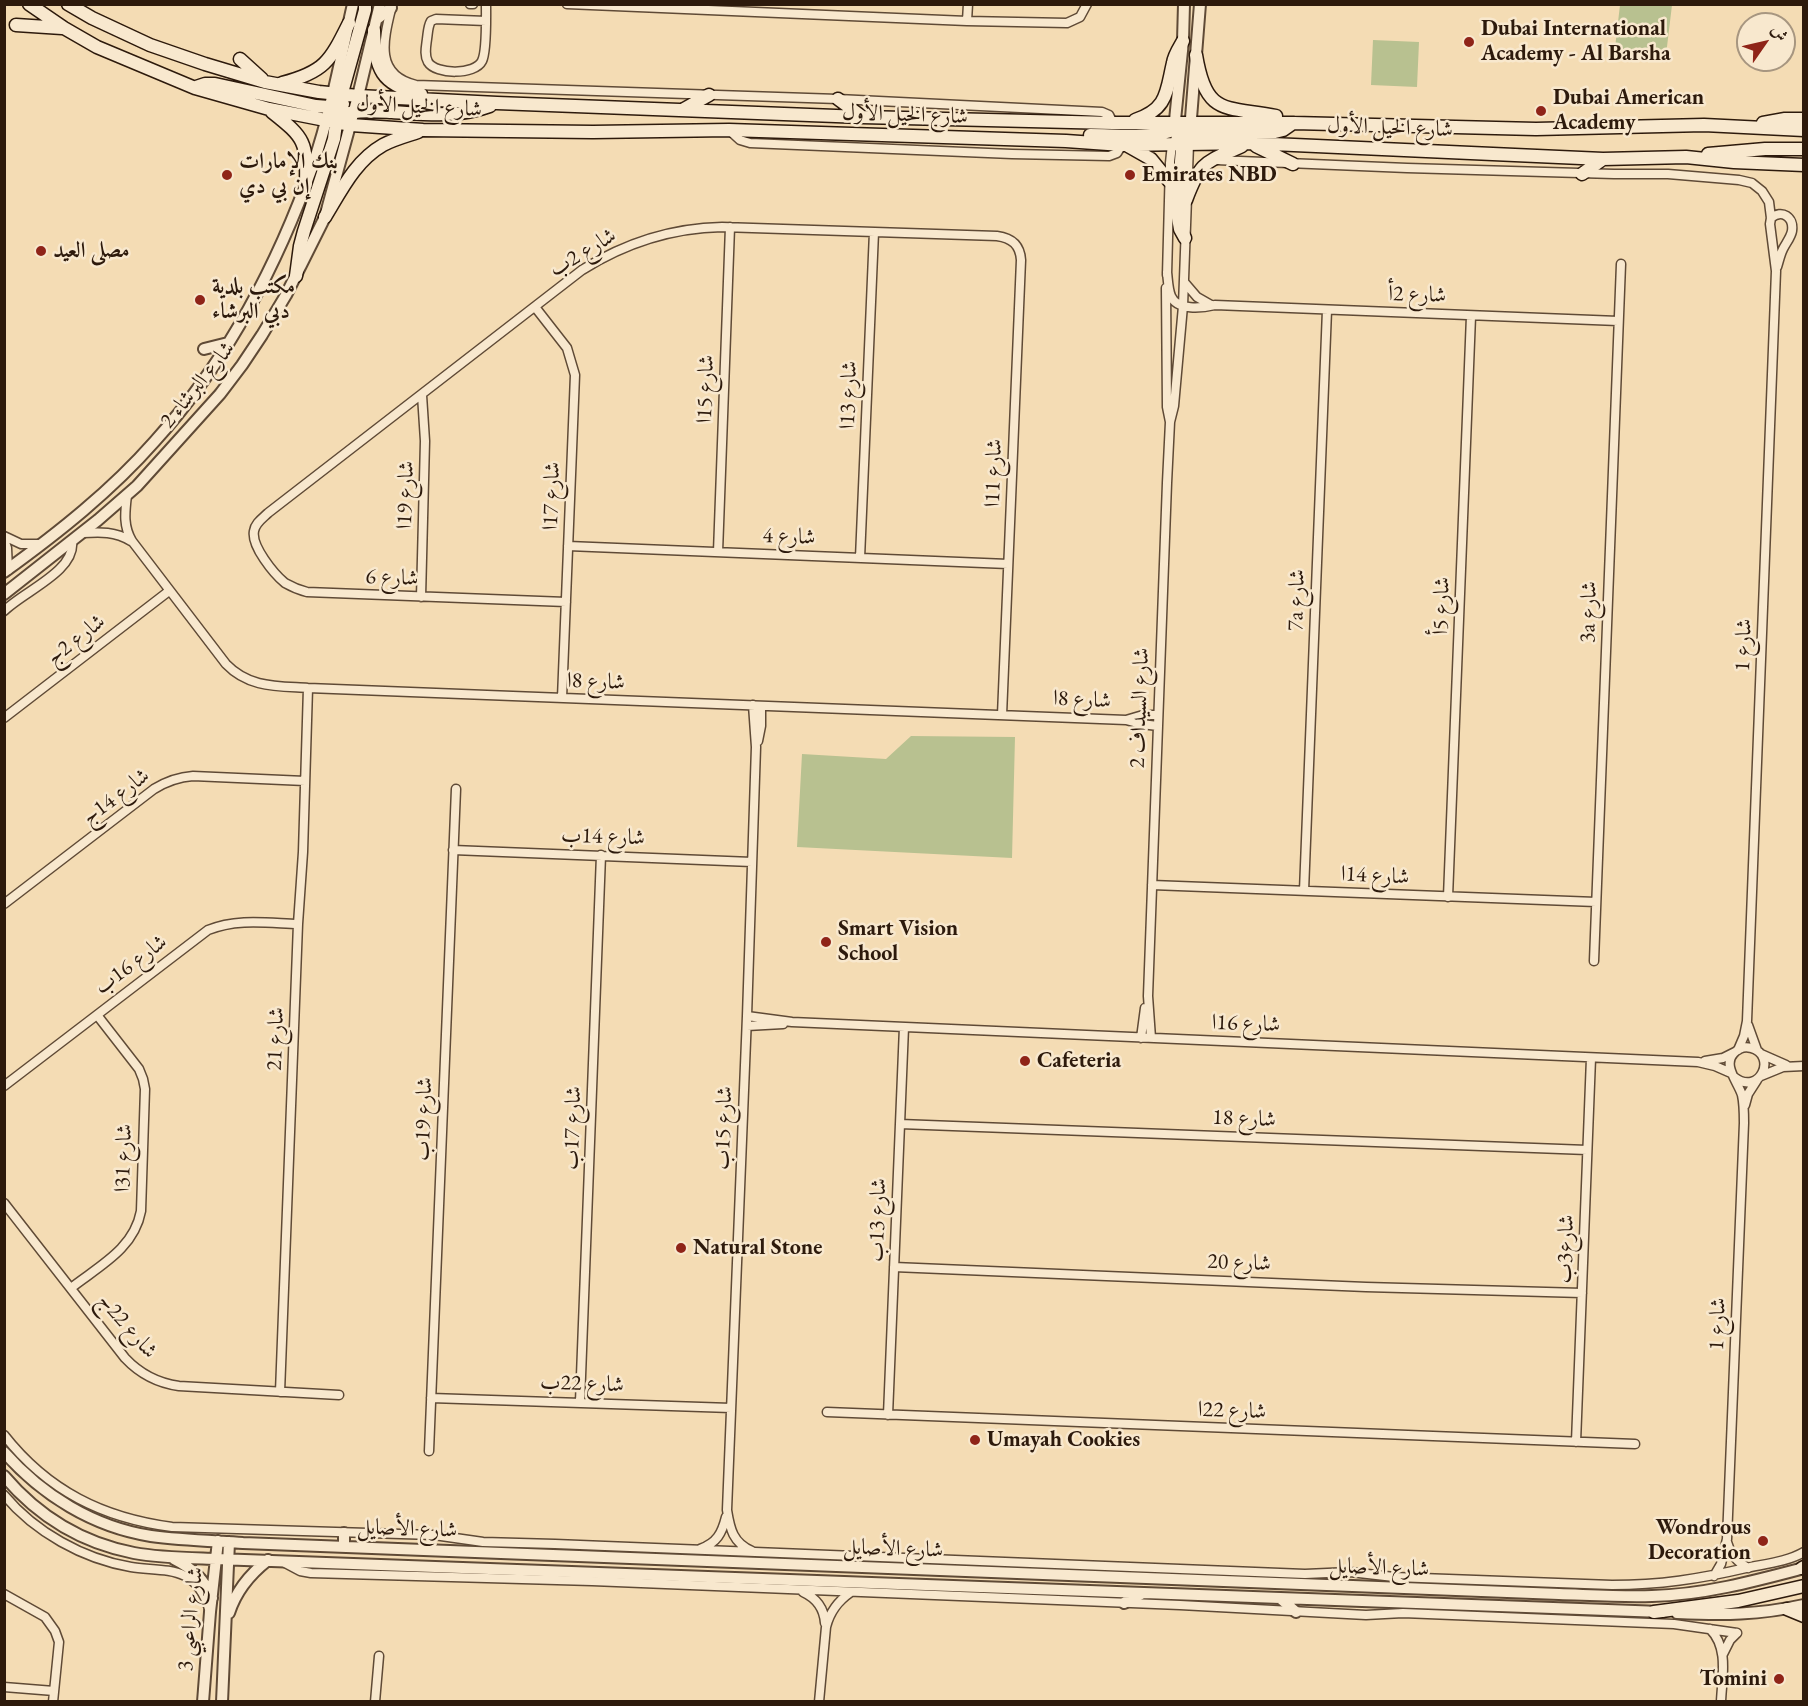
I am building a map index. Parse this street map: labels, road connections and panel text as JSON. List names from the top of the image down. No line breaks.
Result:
{"streets":{"main road":["شارع الخيل الأول"],"street":["شارع 2ب","شارع 2أ","شارع البرشاء 2","شارع 15ا","شارع 13ا","شارع 11ا","شارع 19ا","شارع 17ا","شارع 4","شارع 6","7a شارع","شارع 5أ","3a شارع","شارع 2ج","شارع 1","شارع 8ا","شارع السيداف 2","شارع 14ج","شارع 14ب","شارع 14ا","شارع 16ب","شارع 16ا","شارع 21","شارع 19ب","شارع 18","شارع 17ب","شارع 15ب","شارع 31ا","شارع 13ب","شارع3ب","شارع 20","شارع 22ج","شارع 22ب","شارع 22ا","شارع الأصايل","شارع الراعبي 3"]},"crossings":[["شارع الخيل الأول","شارع البرشاء 2"],["شارع الخيل الأول","شارع السيداف 2"],["شارع 2ب","شارع 15ا"],["شارع 2ب","شارع 13ا"],["شارع 2ب","شارع 11ا"],["شارع 2ب","شارع 19ا"],["شارع 2ب","شارع 17ا"],["شارع 2ب","شارع 6"],["شارع 2أ","7a شارع"],["شارع 2أ","شارع 5أ"],["شارع 2أ","3a شارع"],["شارع 2أ","شارع السيداف 2"],["شارع البرشاء 2","شارع 8ا"],["شارع 15ا","شارع 4"],["شارع 13ا","شارع 4"],["شارع 11ا","شارع 4"],["شارع 11ا","شارع 8ا"],["شارع 19ا","شارع 6"],["شارع 17ا","شارع 4"],["شارع 17ا","شارع 6"],["شارع 17ا","شارع 8ا"],["7a شارع","شارع 14ا"],["شارع 5أ","شارع 14ا"],["3a شارع","شارع 14ا"],["شارع 2ج","شارع 8ا"],["شارع 1","شارع 16ا"],["شارع 8ا","شارع السيداف 2"],["شارع 8ا","شارع 21"],["شارع 8ا","شارع 15ب"],["شارع السيداف 2","شارع 14ا"],["شارع السيداف 2","شارع 16ا"],["شارع 14ج","شارع 21"],["شارع 14ب","شارع 19ب"],["شارع 14ب","شارع 17ب"],["شارع 14ب","شارع 15ب"],["شارع 16ب","شارع 21"],["شارع 16ب","شارع 31ا"],["شارع 16ا","شارع 15ب"],["شارع 16ا","شارع 13ب"],["شارع 16ا","شارع3ب"],["شارع 21","شارع 22ج"],["شارع 19ب","شارع 22ب"],["شارع 18","شارع 13ب"],["شارع 18","شارع3ب"],["شارع 17ب","شارع 22ب"],["شارع 15ب","شارع 22ب"],["شارع 31ا","شارع 22ج"],["شارع 13ب","شارع 20"],["شارع 13ب","شارع 22ا"],["شارع3ب","شارع 20"],["شارع3ب","شارع 22ا"],["شارع الأصايل","شارع الراعبي 3"]],"places":["Dubai International Academy - Al Barsha","Dubai American Academy","بنك الإمارات إن بي دي","Emirates NBD","مصلى العيد","مكتب بلدية دبي البرشاء","Smart Vision School","Cafeteria","Natural Stone","Umayah Cookies","Wondrous Decoration","Tomini"],"north":"top right"}
